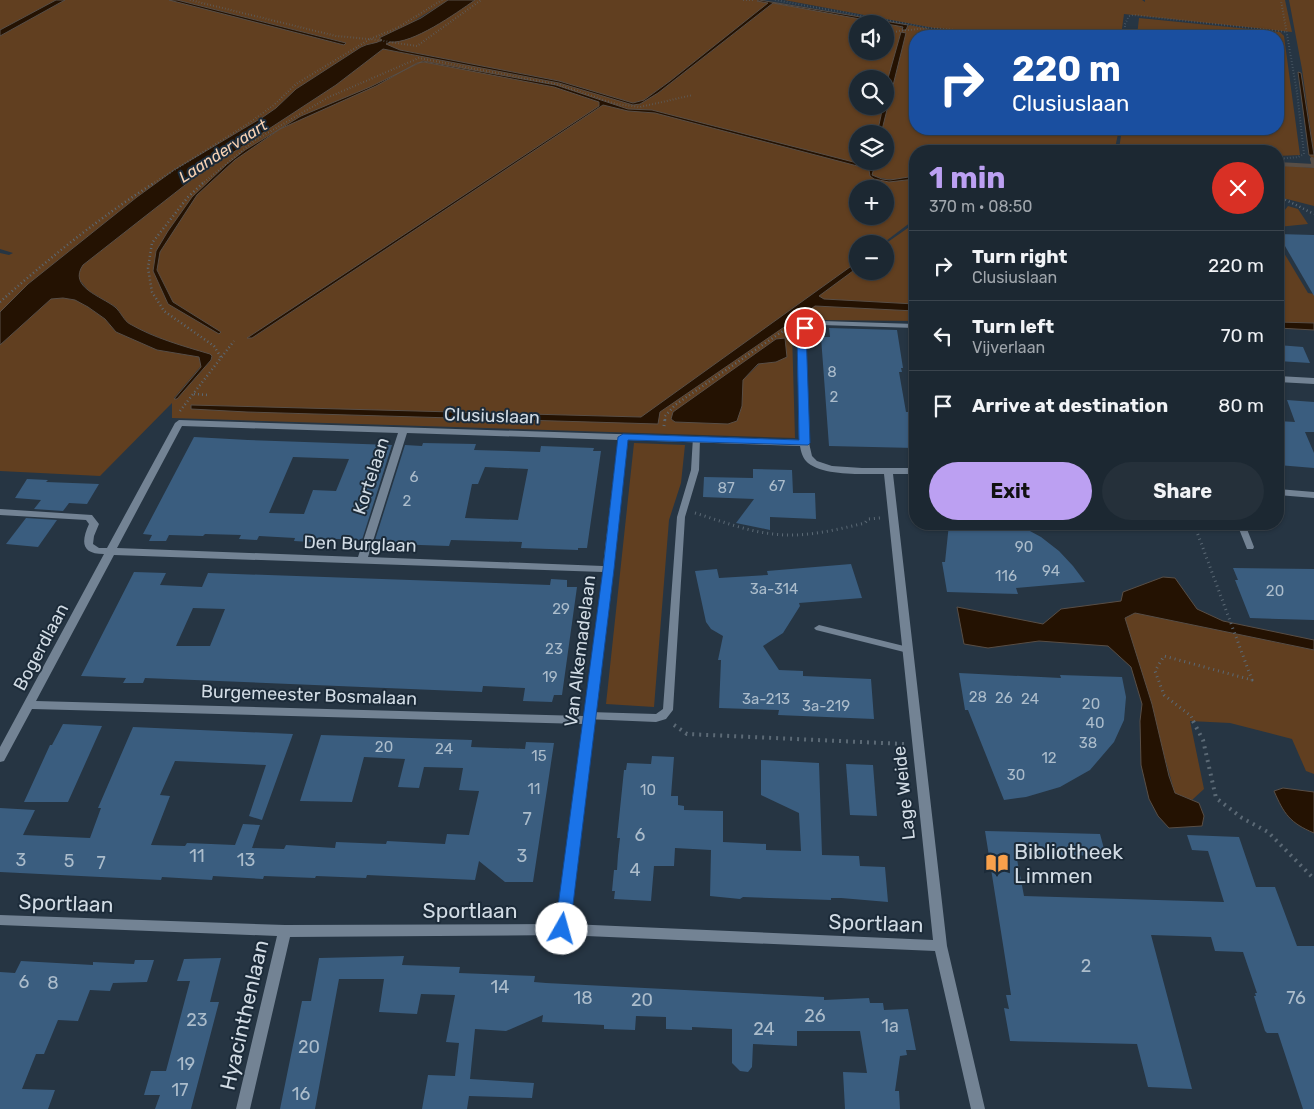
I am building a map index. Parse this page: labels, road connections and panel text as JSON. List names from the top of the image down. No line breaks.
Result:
{"streets":{"street":["Clusiuslaan","Kortelaan","Den Burglaan","Bogerdlaan","Van Alkemadelaan","Burgemeester Bosmalaan","Lage Weide","Sportlaan","Hyacinthenlaan"]},"crossings":[["Clusiuslaan","Kortelaan"],["Clusiuslaan","Bogerdlaan"],["Clusiuslaan","Van Alkemadelaan"],["Kortelaan","Den Burglaan"],["Den Burglaan","Bogerdlaan"],["Den Burglaan","Van Alkemadelaan"],["Bogerdlaan","Burgemeester Bosmalaan"],["Van Alkemadelaan","Burgemeester Bosmalaan"],["Van Alkemadelaan","Sportlaan"],["Lage Weide","Sportlaan"],["Sportlaan","Hyacinthenlaan"]],"water":["Laandervaart"],"places":{"library":["Bibliotheek Limmen"]},"house_numbers":["8","2","6","67","87","2","90","94","116","3a-314","20","29","23","19","28","26","3a-213","24","20","3a-219","40","38","20","24","15","12","30","11","10","7","6","11","3","3","13","5","7","4","2","6","8","14","18","76","20","26","23","1a","24","20","19","17","16"],"page":{"map_buttons":["+","−"],"turn":["220 m","Clusiuslaan"],"heading":["1 min","370 m · 08:50"],"list":[{"name":"Turn right","note":"Clusiuslaan","value":"220 m"},{"name":"Turn left","note":"Vijverlaan","value":"70 m"},{"name":"Arrive at destination","value":"80 m"}],"buttons":["Exit","Share"]}}
